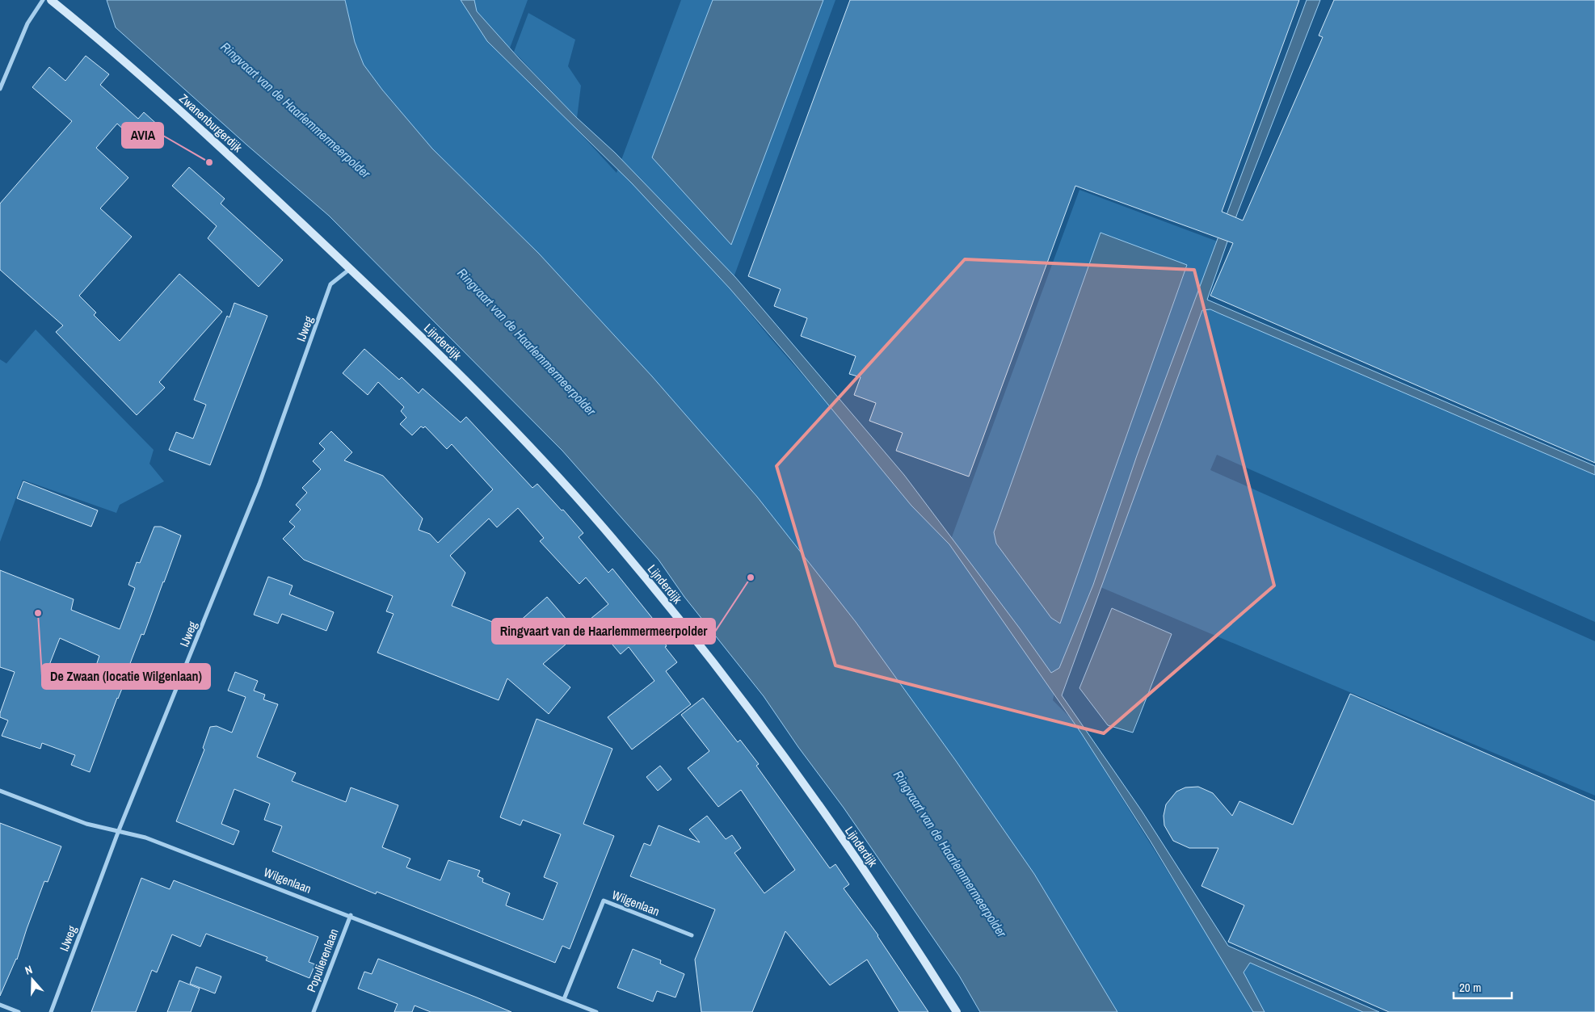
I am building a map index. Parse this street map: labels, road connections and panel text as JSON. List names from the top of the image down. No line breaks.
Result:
{"streets":{"street":["Zwanenburgerdijk","IJweg","Lijnderdijk","Wilgenlaan","Populierenlaan"]},"crossings":[["Zwanenburgerdijk","IJweg"],["Zwanenburgerdijk","Lijnderdijk"],["IJweg","Lijnderdijk"],["IJweg","Wilgenlaan"],["Wilgenlaan","Populierenlaan"]],"water":["Ringvaart van de Haarlemmermeerpolder"],"places":["AVIA","Ringvaart van de Haarlemmermeerpolder","De Zwaan (locatie Wilgenlaan)"],"scale_bar":"20 m","north":"top"}
